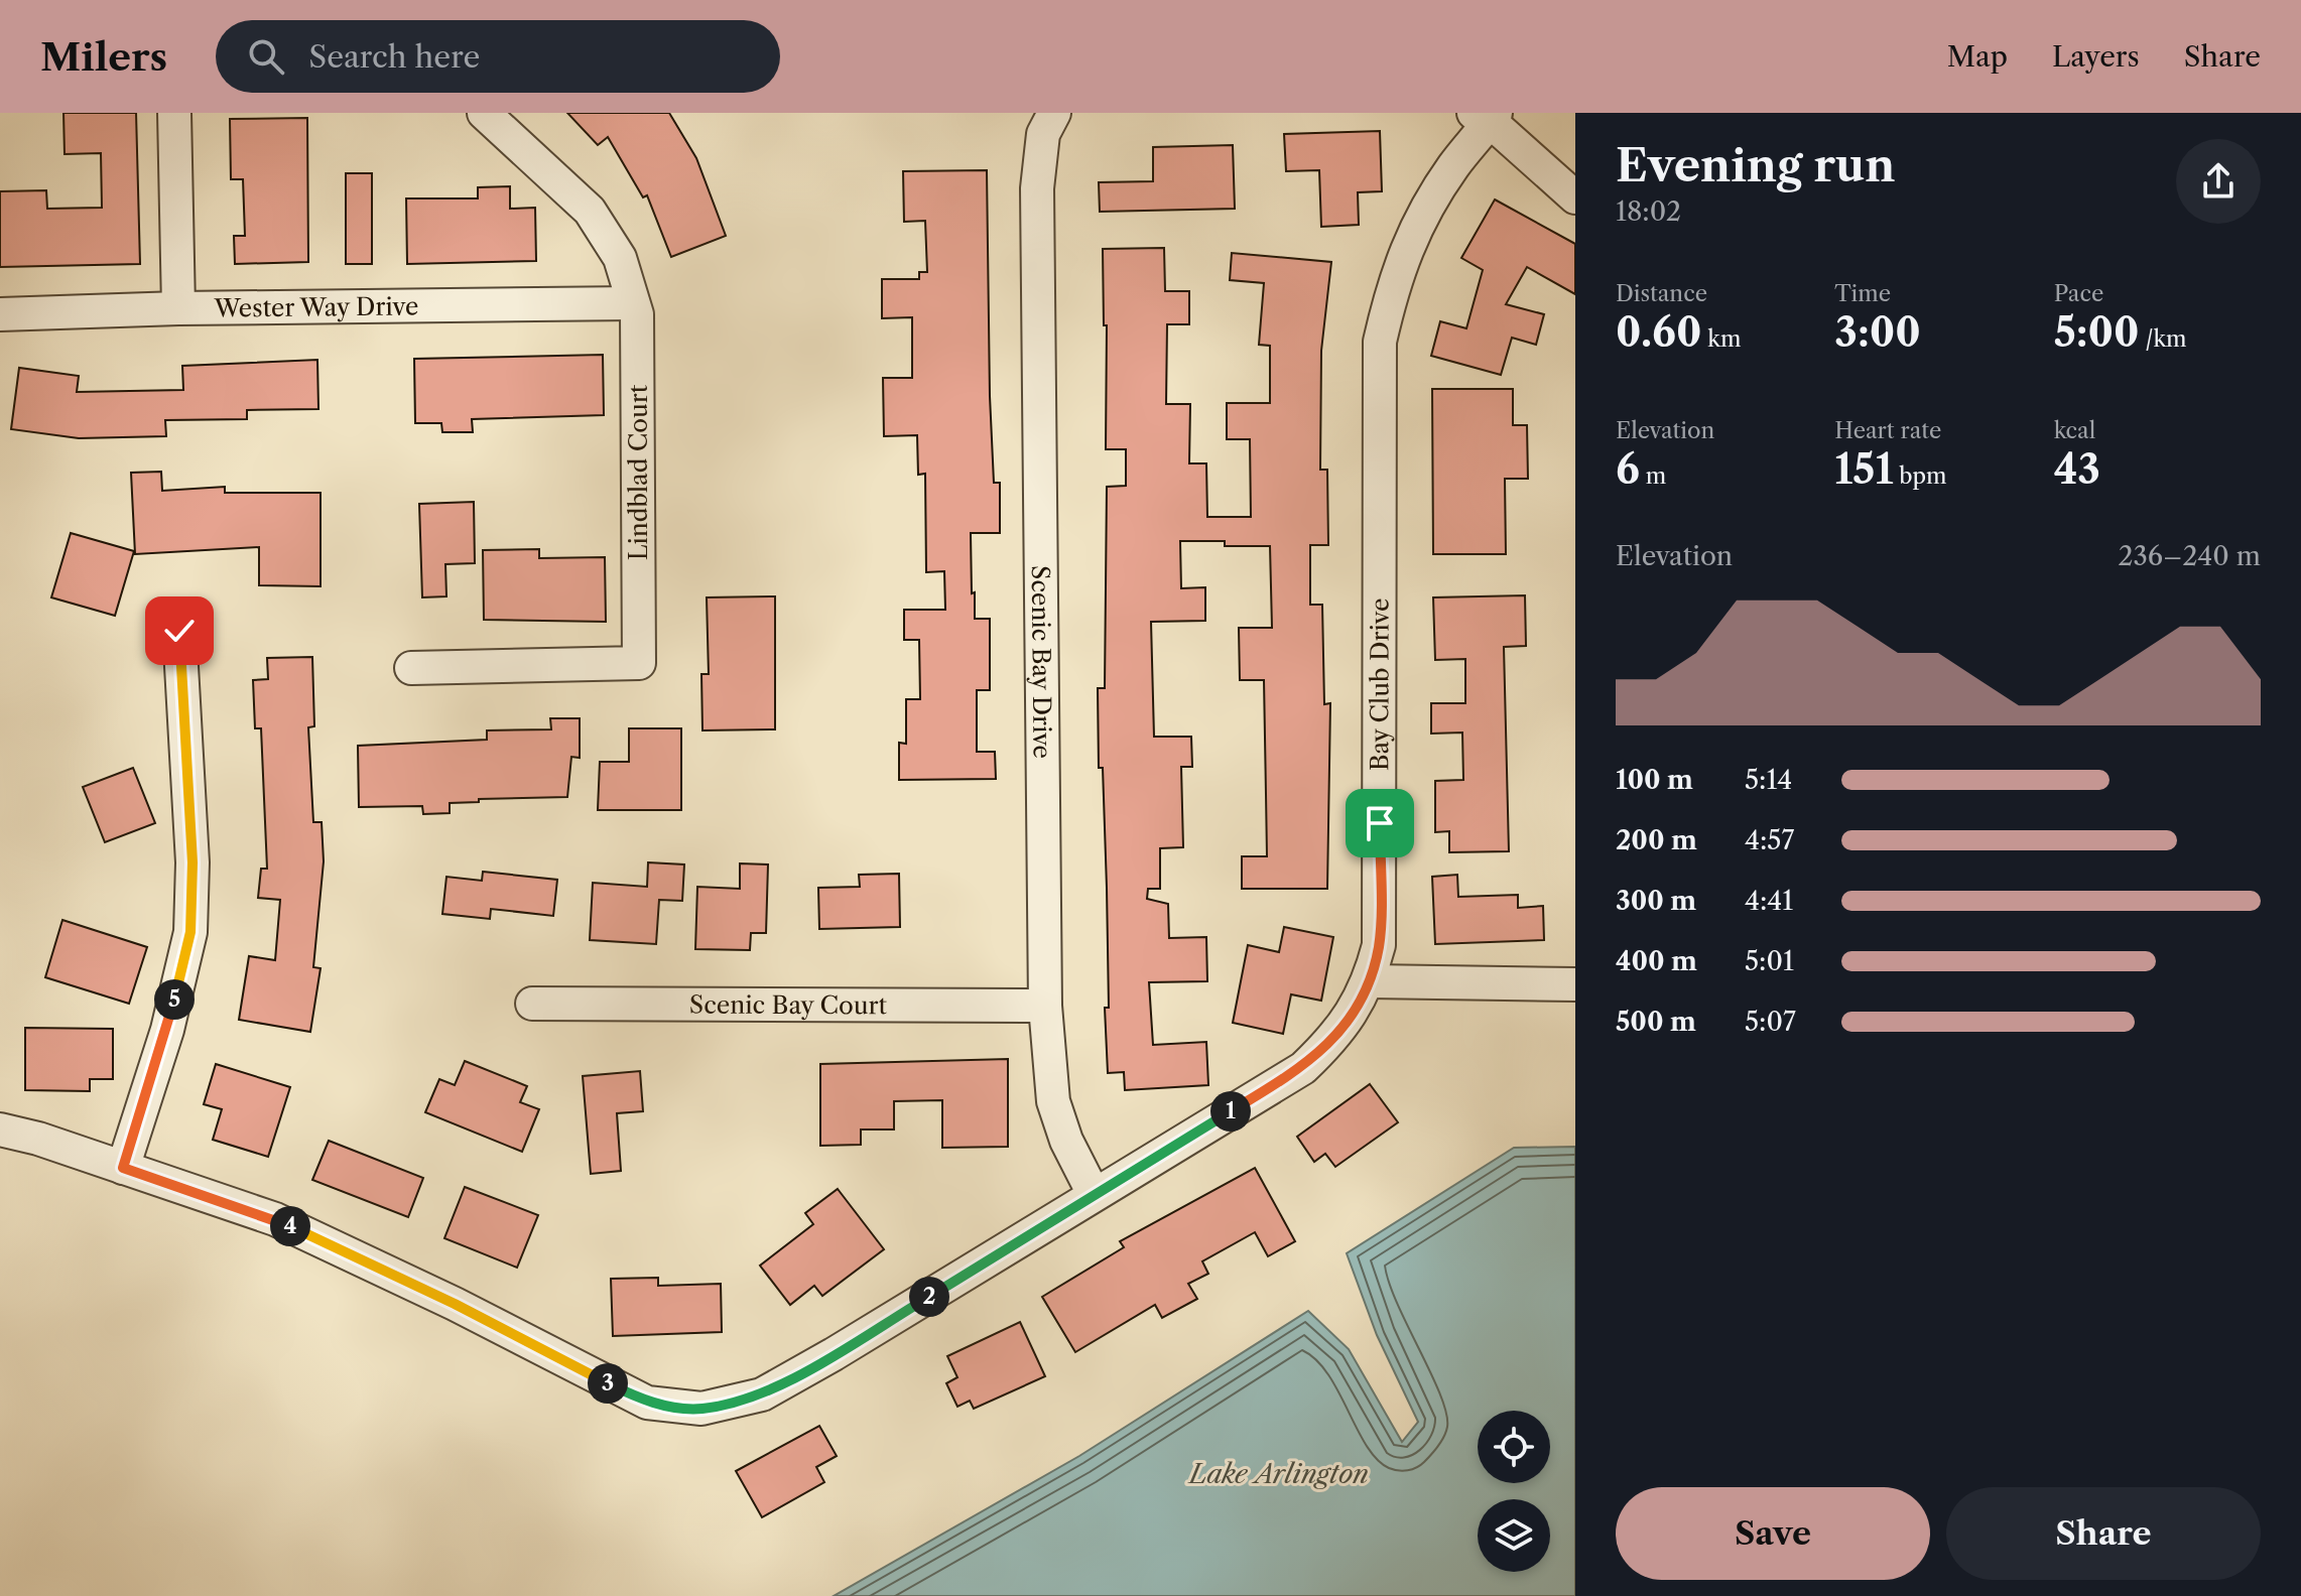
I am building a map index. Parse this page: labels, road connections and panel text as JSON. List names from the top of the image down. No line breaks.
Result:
{"streets":{"street":["Wester Way Drive","Lindblad Court","Scenic Bay Drive","Bay Club Drive","Scenic Bay Court"]},"crossings":[["Wester Way Drive","Lindblad Court"],["Scenic Bay Drive","Bay Club Drive"],["Scenic Bay Drive","Scenic Bay Court"]],"water":["Lake Arlington"],"page":{"header":"Milers","search":"Search here","nav":["Map","Layers","Share"],"heading":["Evening run","18:02"],"stats":[["Distance","0.60 km"],["Time","3:00"],["Pace","5:00 /km"],["Elevation","6 m"],["Heart rate","151 bpm"],["kcal","43"]],"chart":["Elevation","236–240 m"],"list":[{"name":"100 m","note":"5:14"},{"name":"200 m","note":"4:57"},{"name":"300 m","note":"4:41"},{"name":"400 m","note":"5:01"},{"name":"500 m","note":"5:07"}],"pins":["5","1","4","2","3"],"buttons":["Save","Share"]}}
